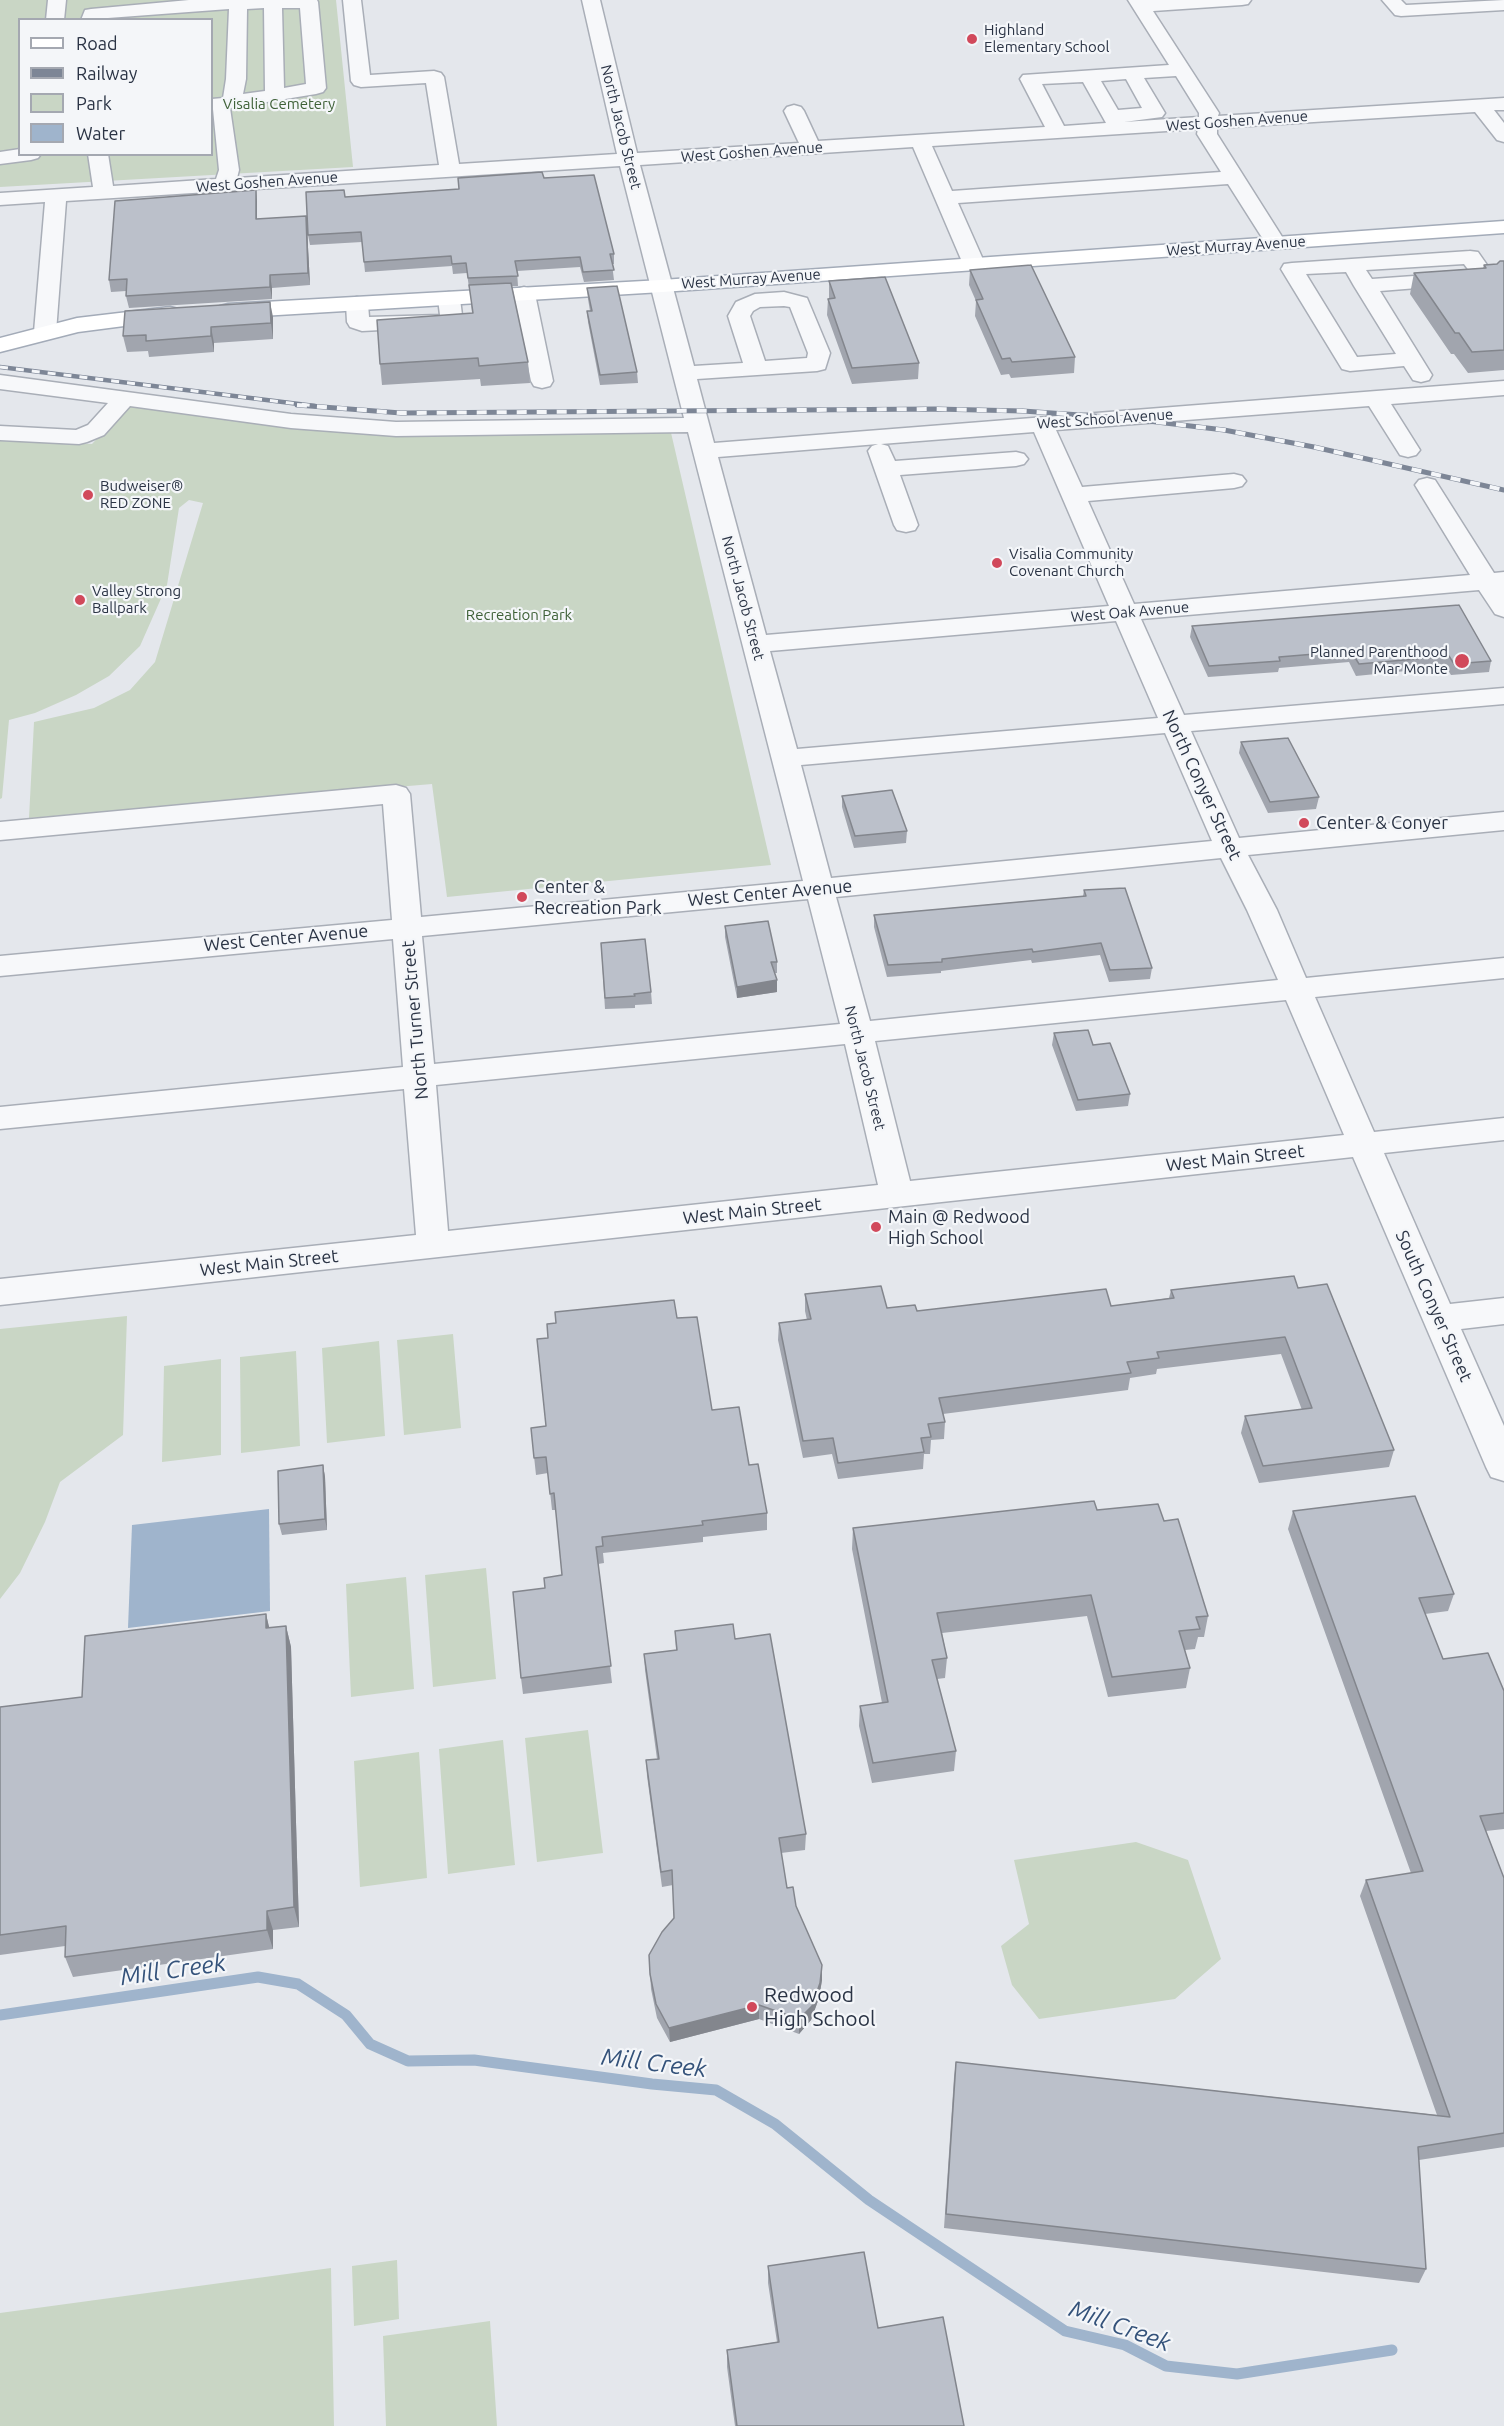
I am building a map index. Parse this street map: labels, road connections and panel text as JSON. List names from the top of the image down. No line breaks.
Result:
{"streets":{"main road":["West Murray Avenue"],"street":["West Goshen Avenue","North Jacob Street","West School Avenue","West Oak Avenue","North Conyer Street","West Center Avenue","North Turner Street","West Main Street","South Conyer Street"]},"crossings":[["West Goshen Avenue","North Jacob Street"],["North Jacob Street","West Murray Avenue"],["North Jacob Street","West School Avenue"],["North Jacob Street","West Oak Avenue"],["North Jacob Street","West Center Avenue"],["North Jacob Street","West Main Street"],["West School Avenue","North Conyer Street"],["West Oak Avenue","North Conyer Street"],["North Conyer Street","West Center Avenue"],["North Conyer Street","West Main Street"],["North Conyer Street","South Conyer Street"],["West Center Avenue","North Turner Street"],["North Turner Street","West Main Street"],["West Main Street","South Conyer Street"]],"water":["Mill Creek"],"parks":["Visalia Cemetery","Recreation Park"],"places":["Highland Elementary School","Budweiser® RED ZONE","Visalia Community Covenant Church","Valley Strong Ballpark","Planned Parenthood Mar Monte","Center & Conyer","Center & Recreation Park","Main @ Redwood High School","Redwood High School"],"legend":["Road","Railway","Park","Water"]}
